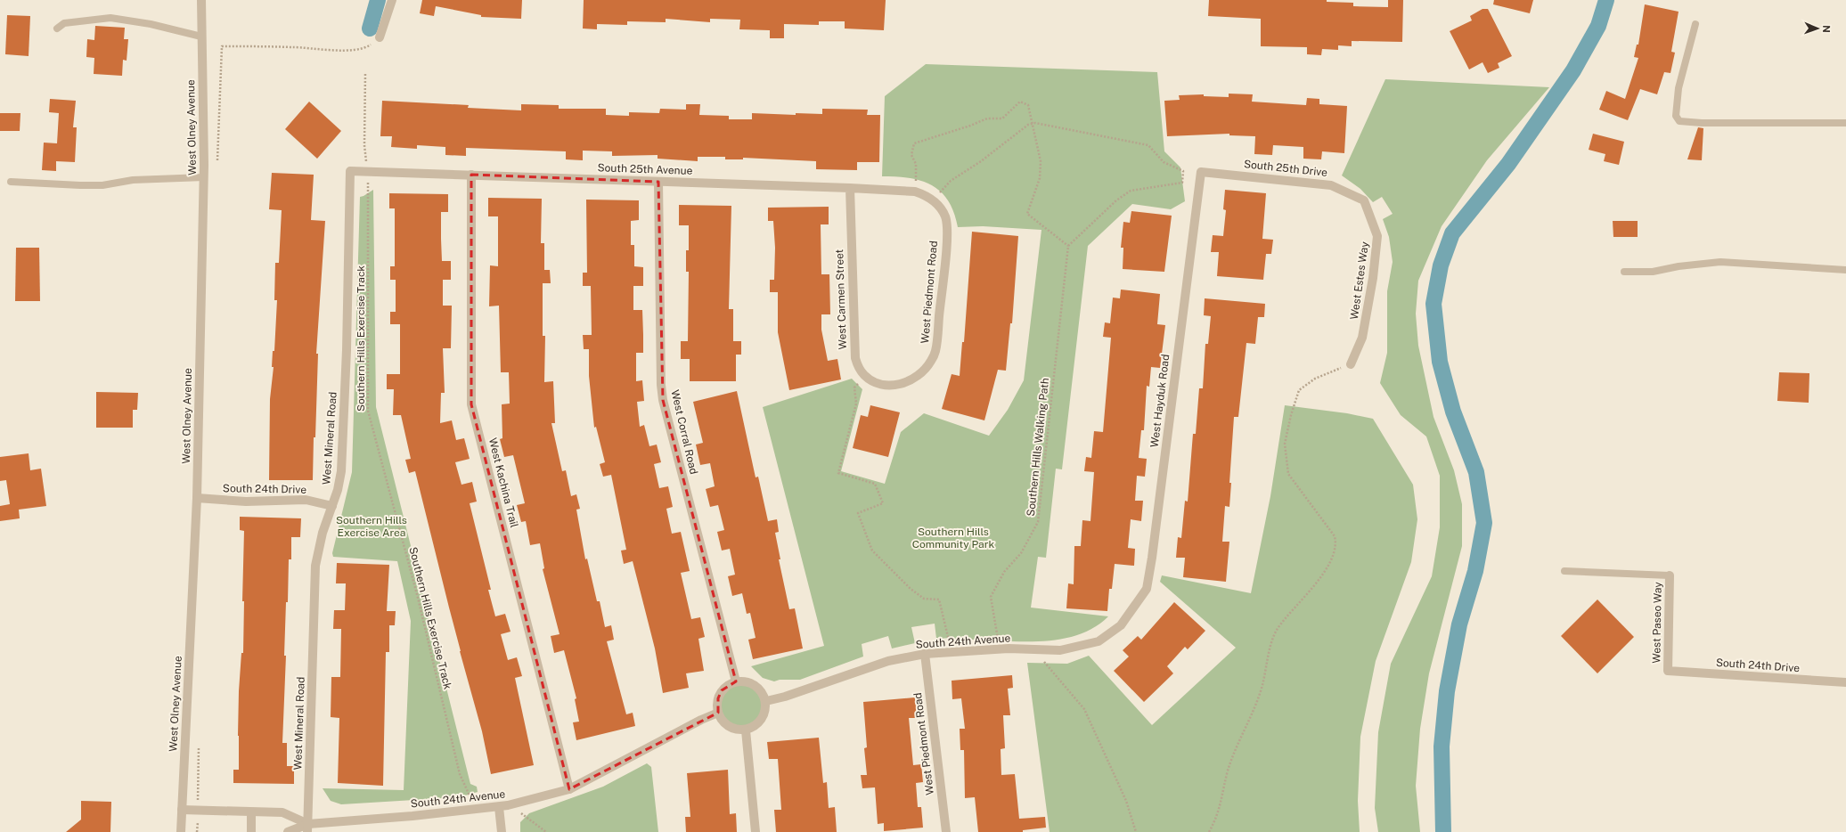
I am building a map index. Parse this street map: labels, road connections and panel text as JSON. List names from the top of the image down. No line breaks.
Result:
{"streets":{"street":["West Olney Avenue","South 25th Drive","South 25th Avenue","West Estes Way","West Piedmont Road","West Carmen Street","West Hayduk Road","West Corral Road","West Mineral Road","West Kachina Trail","South 24th Drive","West Paseo Way","South 24th Avenue"],"path":["Southern Hills Exercise Track","Southern Hills Walking Path"]},"crossings":[["West Olney Avenue","South 24th Drive"],["West Olney Avenue","South 24th Avenue"],["South 25th Drive","West Estes Way"],["South 25th Drive","West Hayduk Road"],["South 25th Avenue","West Piedmont Road"],["South 25th Avenue","West Carmen Street"],["South 25th Avenue","Southern Hills Exercise Track"],["South 25th Avenue","West Corral Road"],["South 25th Avenue","West Mineral Road"],["South 25th Avenue","West Kachina Trail"],["West Piedmont Road","West Carmen Street"],["West Piedmont Road","South 24th Avenue"],["West Hayduk Road","South 24th Avenue"],["West Corral Road","South 24th Avenue"],["West Mineral Road","South 24th Drive"],["West Mineral Road","South 24th Avenue"],["West Kachina Trail","South 24th Avenue"],["South 24th Drive","West Paseo Way"]],"parks":["Southern Hills Exercise Area","Southern Hills Community Park"],"north":"right"}
